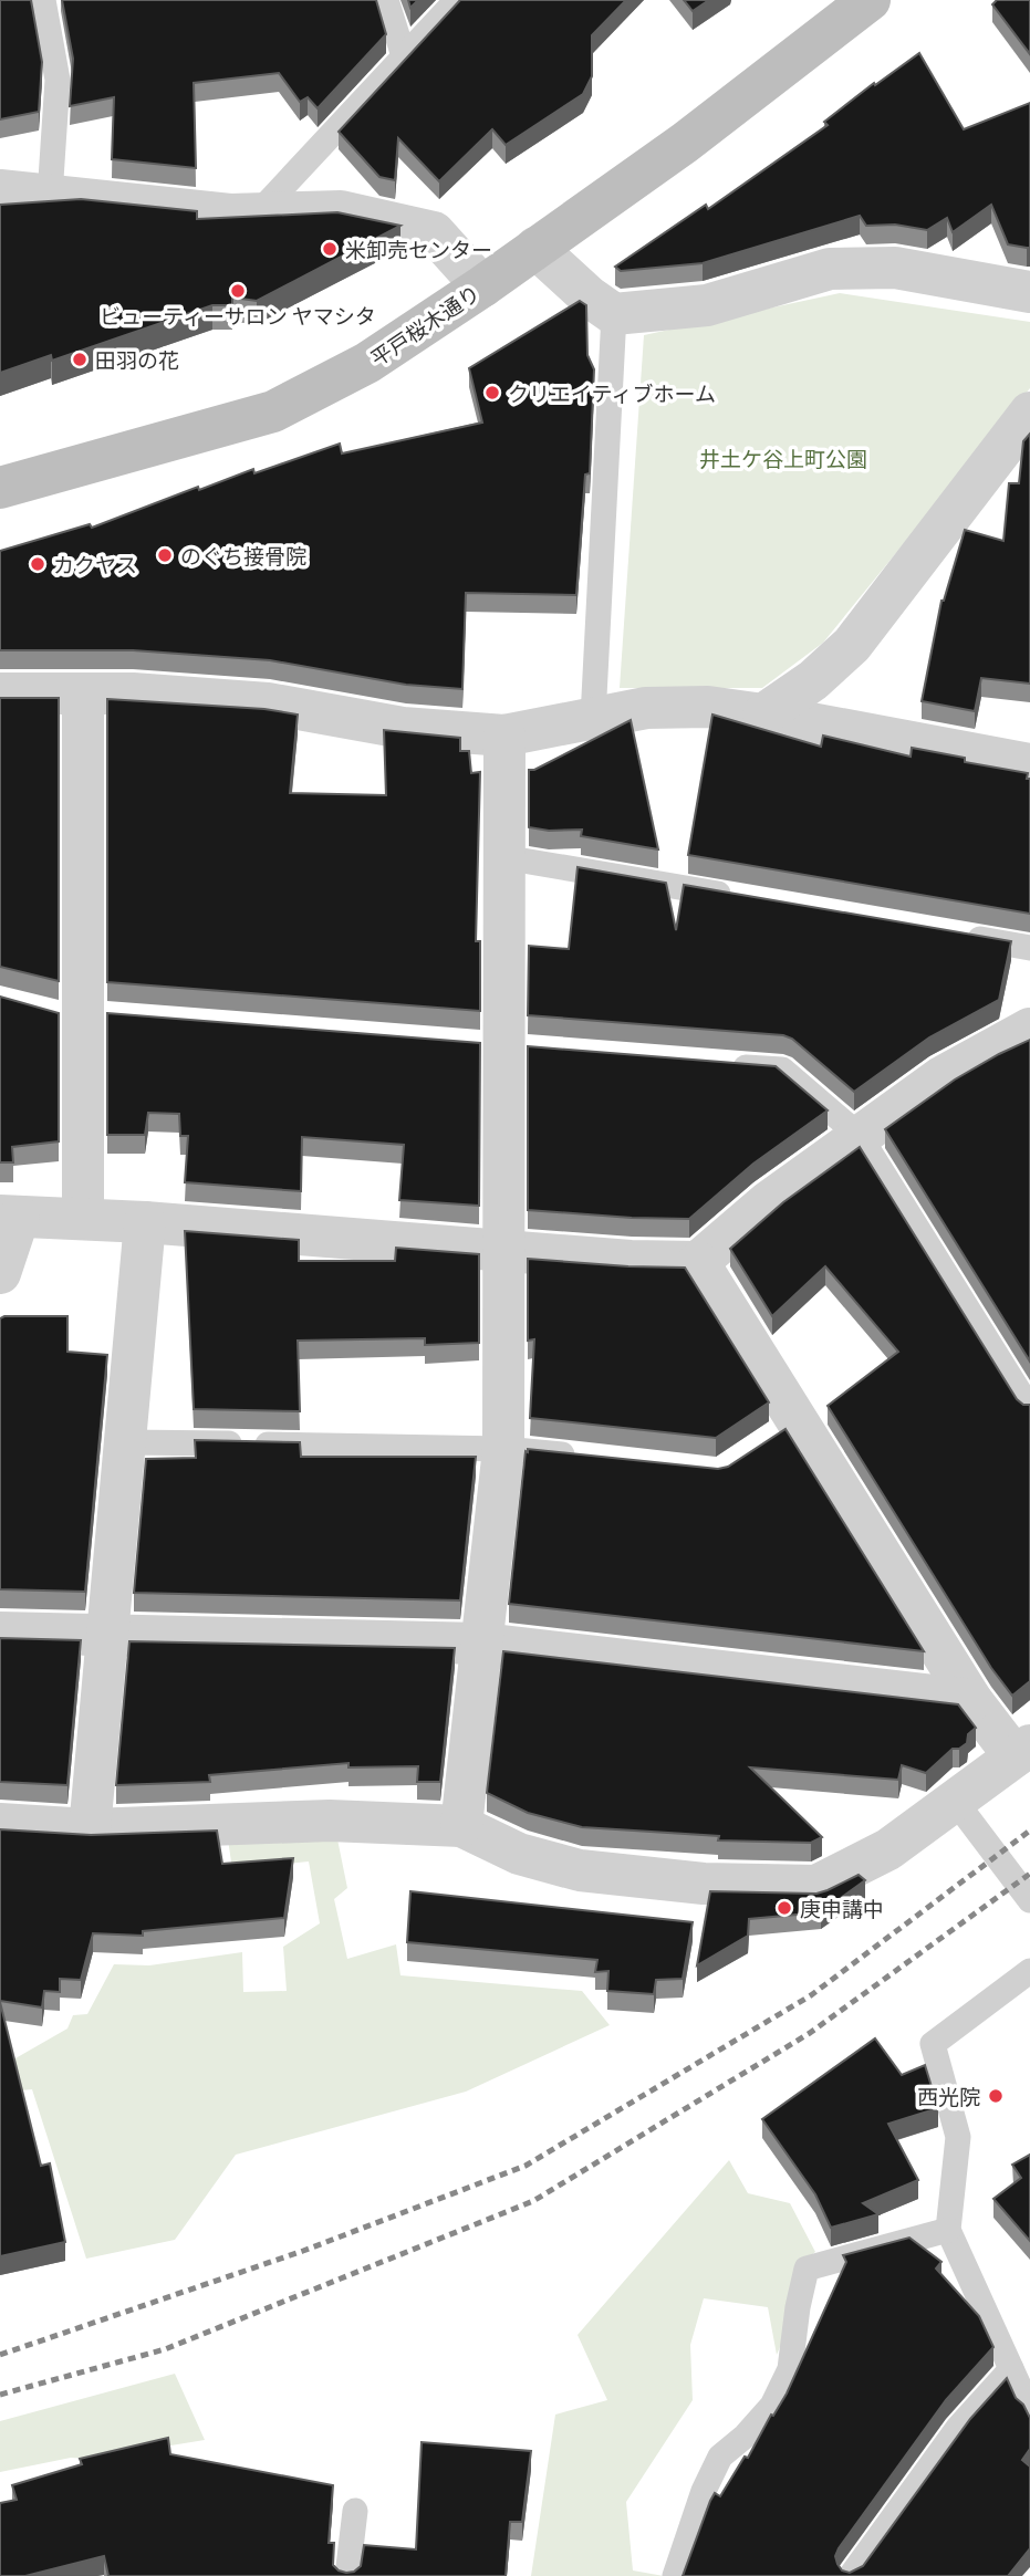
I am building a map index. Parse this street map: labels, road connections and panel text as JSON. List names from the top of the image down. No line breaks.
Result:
{"streets":{"main road":["平戸桜木通り"]},"parks":["井土ケ谷上町公園"],"places":["米卸売センター","ビューティーサロン ヤマシタ","田羽の花","クリエイティブホーム","のぐち接骨院","カクヤス","庚申講中","西光院"]}
